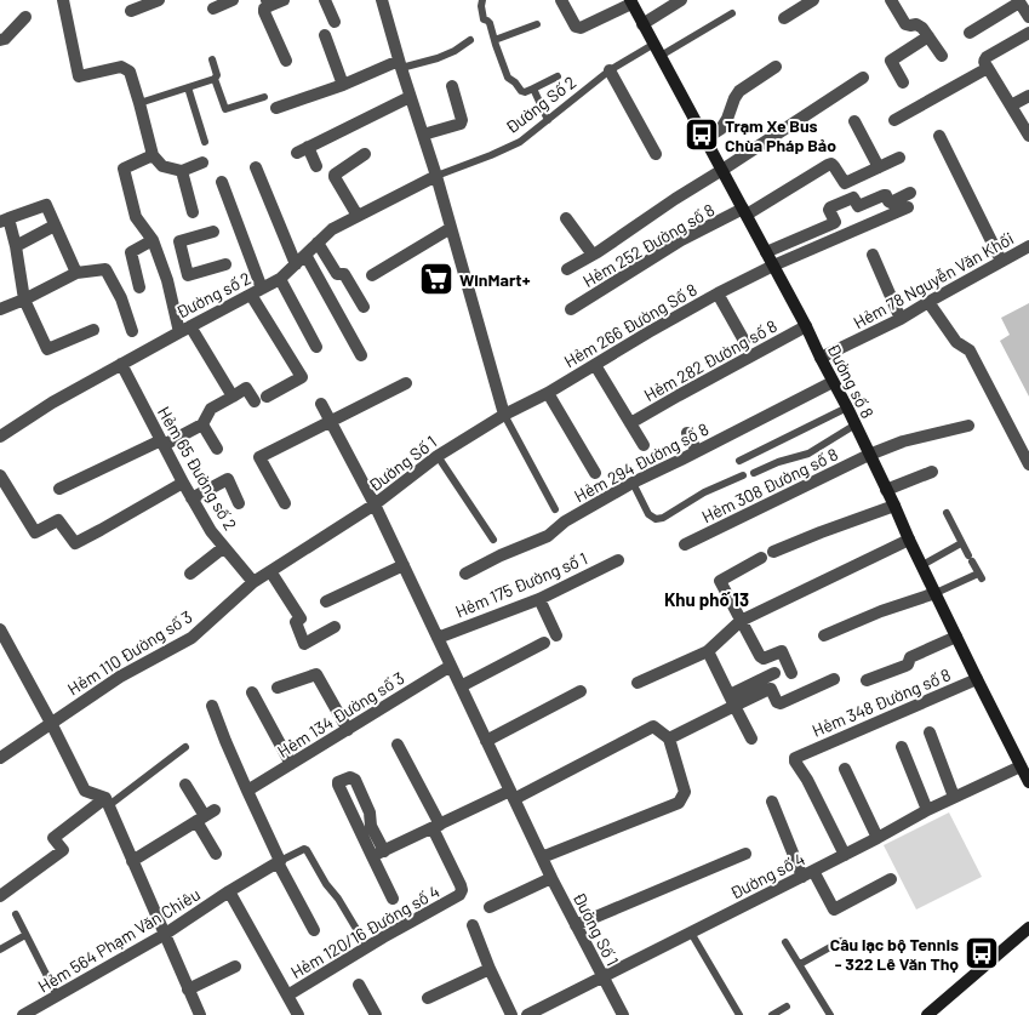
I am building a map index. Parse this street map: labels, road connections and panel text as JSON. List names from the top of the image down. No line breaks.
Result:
{"streets":{"street":["Hẻm 252 Đường số 8","Hẻm 78 Nguyễn Văn Khối","Đường số 2","Hẻm 266 Đường Số 8","Hẻm 282 Đường số 8","Đường số 8","Hẻm 294 Đường số 8","Đường Số 1","Hẻm 65 Đường số 2","Hẻm 308 Đường số 8","Hẻm 175 Đường số 1","Hẻm 110 Đường số 3","Hẻm 348 Đường số 8","Hẻm 134 Đường số 3","Đường số 4","Hẻm 120/16 Đường số 4","Hẻm 564 Phạm Văn Chiêu"],"lane":["Đường Số 2"]},"crossings":[["Đường Số 2","Đường số 2"],["Đường Số 2","Đường số 8"],["Hẻm 252 Đường số 8","Đường số 8"],["Hẻm 78 Nguyễn Văn Khối","Đường số 8"],["Đường số 2","Hẻm 65 Đường số 2"],["Hẻm 266 Đường Số 8","Đường số 8"],["Hẻm 266 Đường Số 8","Đường Số 1"],["Hẻm 282 Đường số 8","Đường số 8"],["Đường số 8","Hẻm 294 Đường số 8"],["Đường số 8","Hẻm 308 Đường số 8"],["Đường số 8","Hẻm 348 Đường số 8"],["Đường số 8","Đường số 4"],["Đường Số 1","Hẻm 175 Đường số 1"],["Đường Số 1","Hẻm 110 Đường số 3"],["Đường Số 1","Hẻm 134 Đường số 3"],["Đường Số 1","Đường số 4"],["Hẻm 65 Đường số 2","Hẻm 110 Đường số 3"],["Hẻm 348 Đường số 8","Đường số 4"]],"districts":["Khu phố 13"],"places":{"bus stop":["Trạm Xe Bus Chùa Pháp Bảo","Câu lạc bộ Tennis - 322 Lê Văn Thọ"],"supermarket":["WinMart+"]}}
